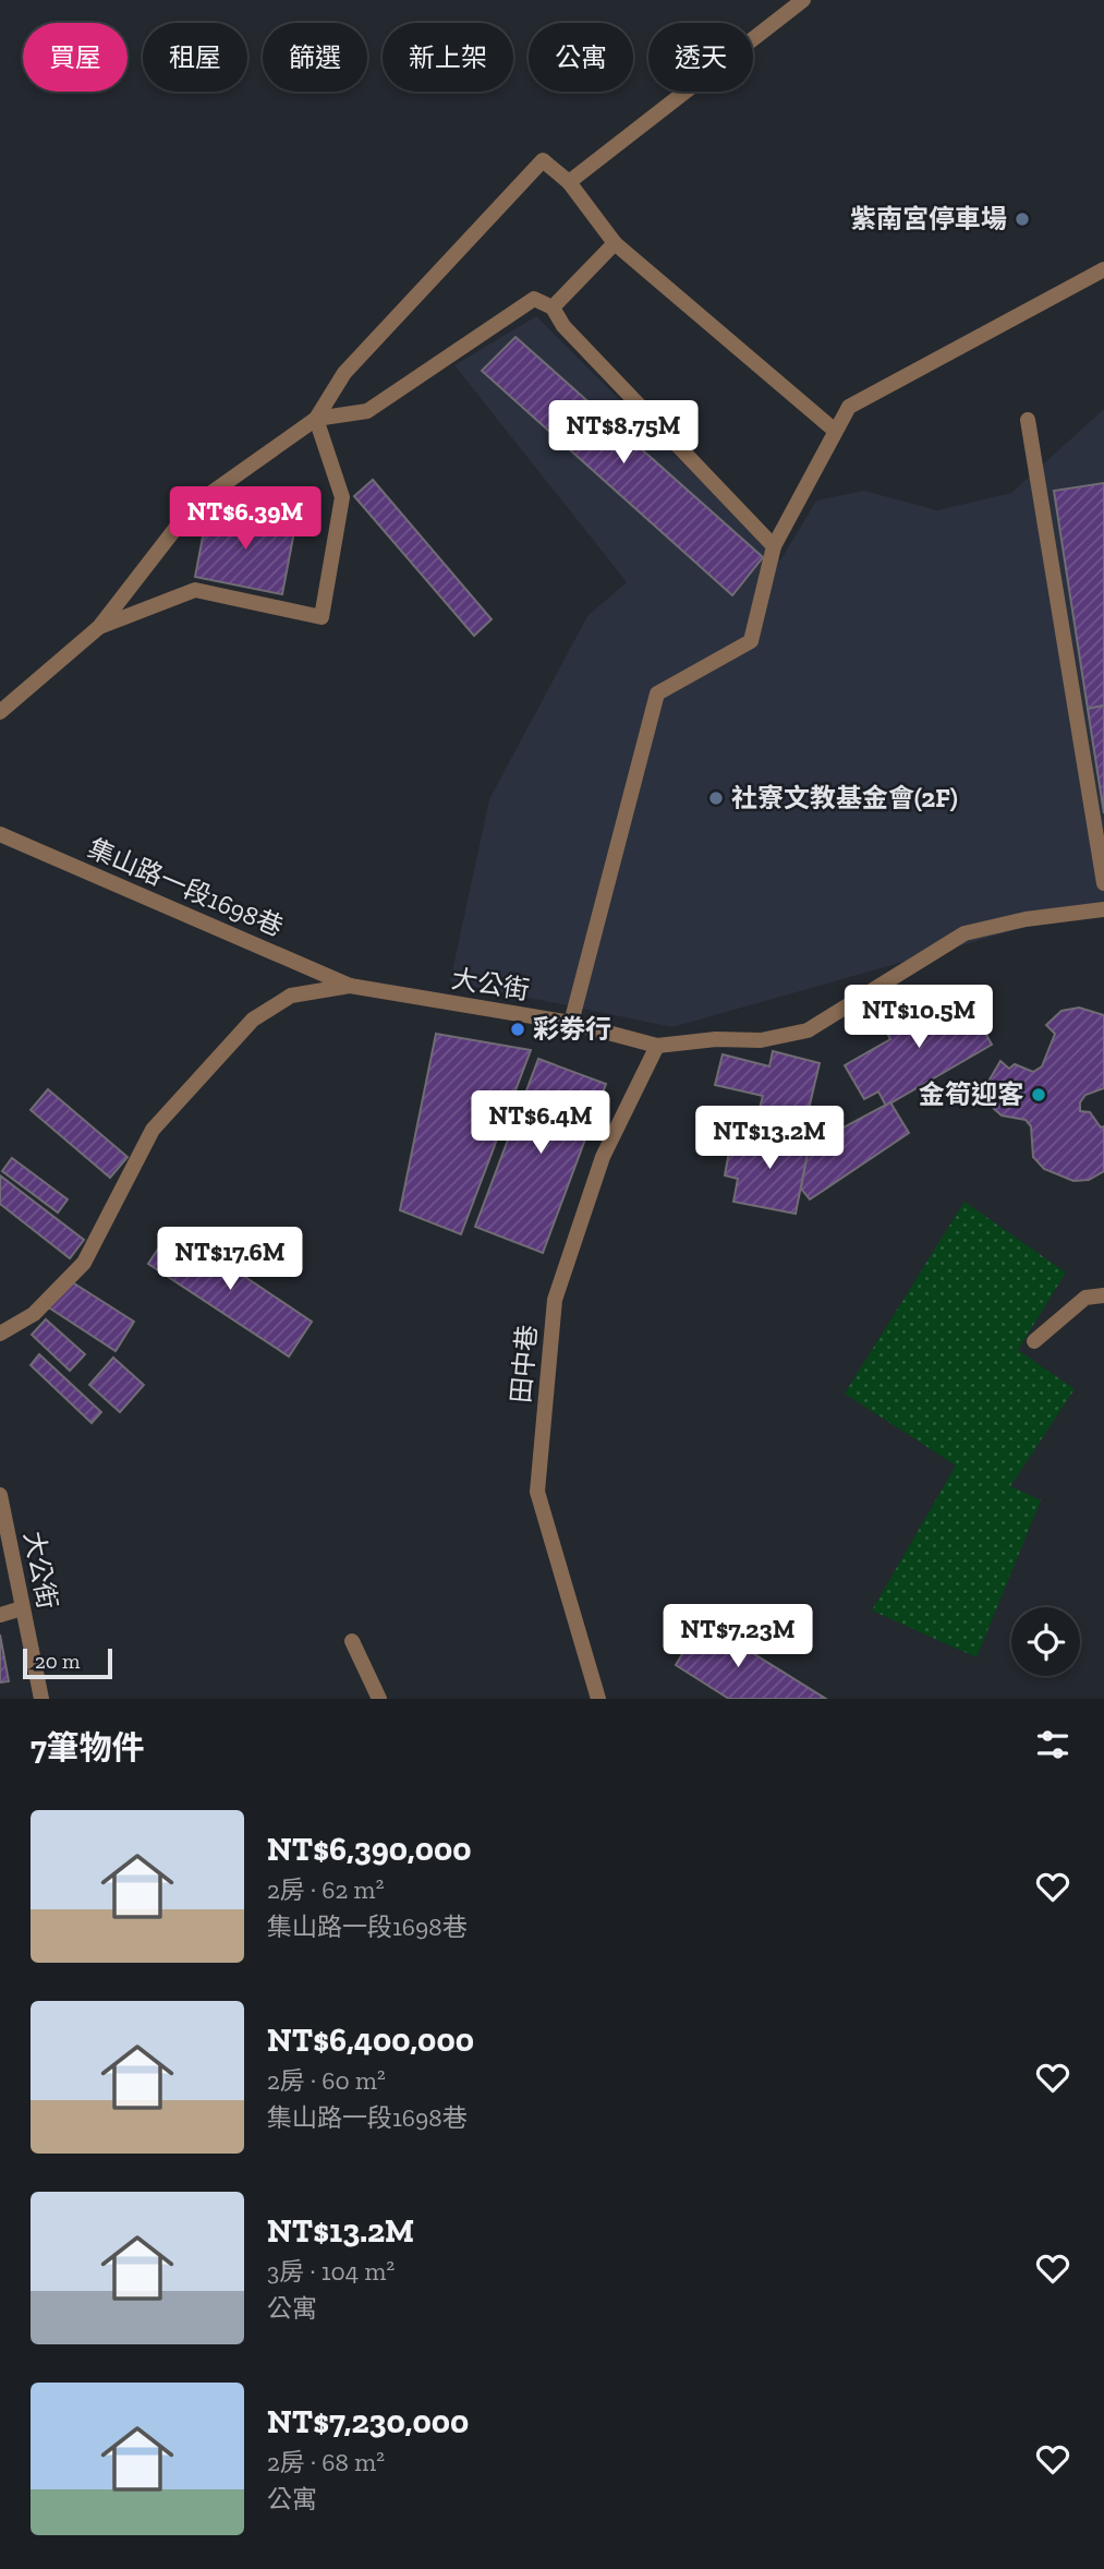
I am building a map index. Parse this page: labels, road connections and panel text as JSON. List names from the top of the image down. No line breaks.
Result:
{"streets":{"street":["集山路一段1698巷","大公街","田中巷"]},"crossings":[["集山路一段1698巷","大公街"],["大公街","田中巷"]],"places":["紫南宮停車場","社寮文教基金會(2F)","彩劵行","金筍迎客"],"scale_bar":"20 m","page":{"chip":["買屋","租屋","篩選","新上架","公寓","透天"],"price":["NT$8.75M","NT$6.39M","NT$10.5M","NT$6.4M","NT$13.2M","NT$17.6M","NT$7.23M"],"scale":"20 m","heading":"7筆物件","list":[{"name":"NT$6,390,000","note":"2房 · 62 m² · 集山路一段1698巷"},{"name":"NT$6,400,000","note":"2房 · 60 m² · 集山路一段1698巷"},{"name":"NT$13.2M","note":"3房 · 104 m² · 公寓"},{"name":"NT$7,230,000","note":"2房 · 68 m² · 公寓"}]}}
